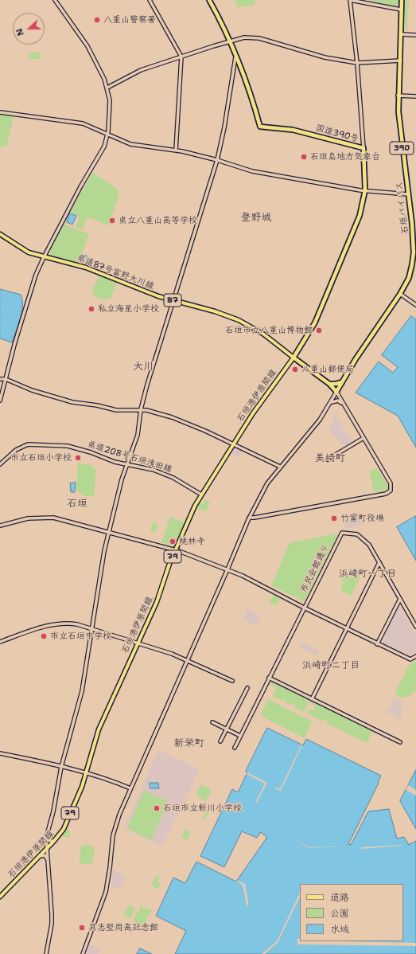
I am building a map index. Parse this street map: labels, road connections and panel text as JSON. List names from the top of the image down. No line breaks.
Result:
{"streets":{"highway":["国道390号","390","石垣バイパス"],"main road":["県道87号富野大川線","87","石垣港伊原間線","79"],"street":["県道208号石垣浅田線","市民会館通り"]},"crossings":[["国道390号","県道87号富野大川線"],["国道390号","石垣港伊原間線"],["県道87号富野大川線","石垣港伊原間線"],["石垣港伊原間線","県道208号石垣浅田線"]],"districts":["登野城","大川","美崎町","石垣","浜崎町一丁目","浜崎町二丁目","新栄町"],"places":["八重山警察署","石垣島地方気象台","県立八重山高等学校","私立海星小学校","石垣市立八重山博物館","八重山郵便局","市立石垣小学校","竹富町役場","桃林寺","市立石垣中学校","石垣市立新川小学校","具志堅用高記念館"],"legend":["道路","公園","水域"],"north":"left"}
